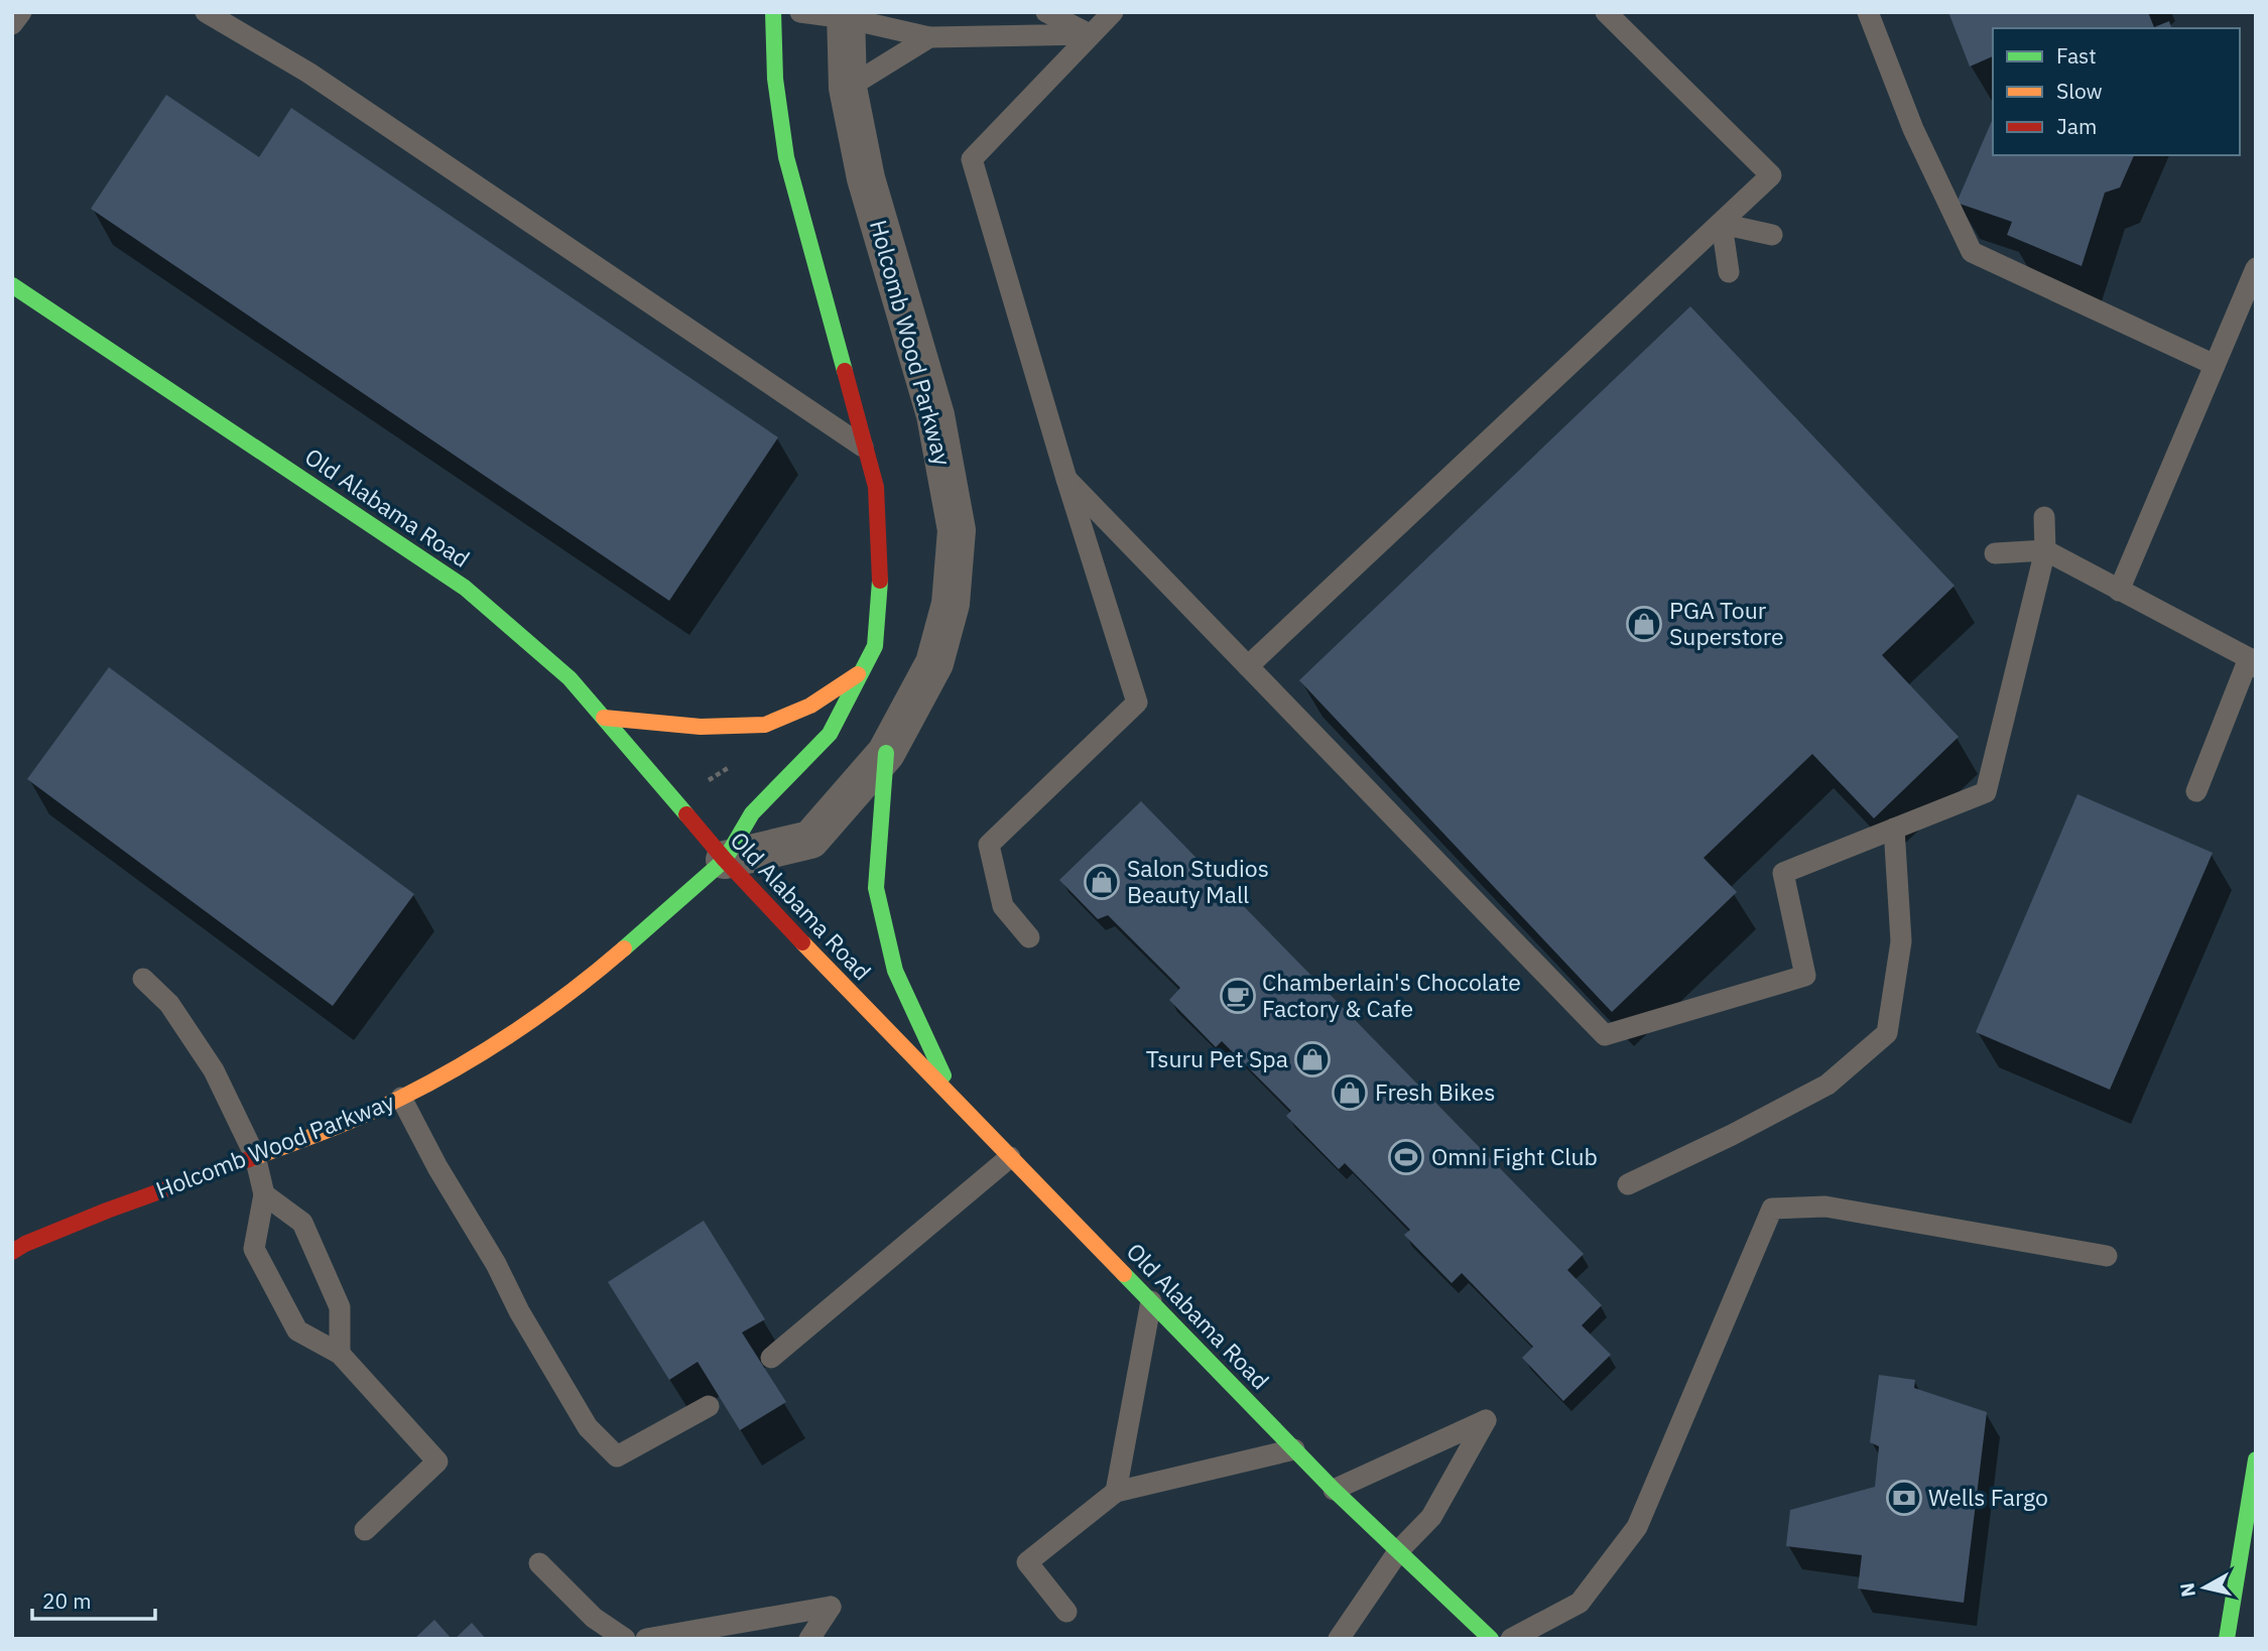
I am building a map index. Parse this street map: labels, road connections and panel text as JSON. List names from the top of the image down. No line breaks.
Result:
{"streets":{"main road":["Holcomb Wood Parkway","Old Alabama Road"]},"crossings":[["Holcomb Wood Parkway","Old Alabama Road"]],"places":{"shop":["PGA Tour Superstore","Salon Studios Beauty Mall","Tsuru Pet Spa","Fresh Bikes"],"cafe":["Chamberlain's Chocolate Factory & Cafe"],"sports":["Omni Fight Club"],"bank":["Wells Fargo"]},"legend":["Fast","Slow","Jam"],"scale_bar":"20 m","north":"left"}
